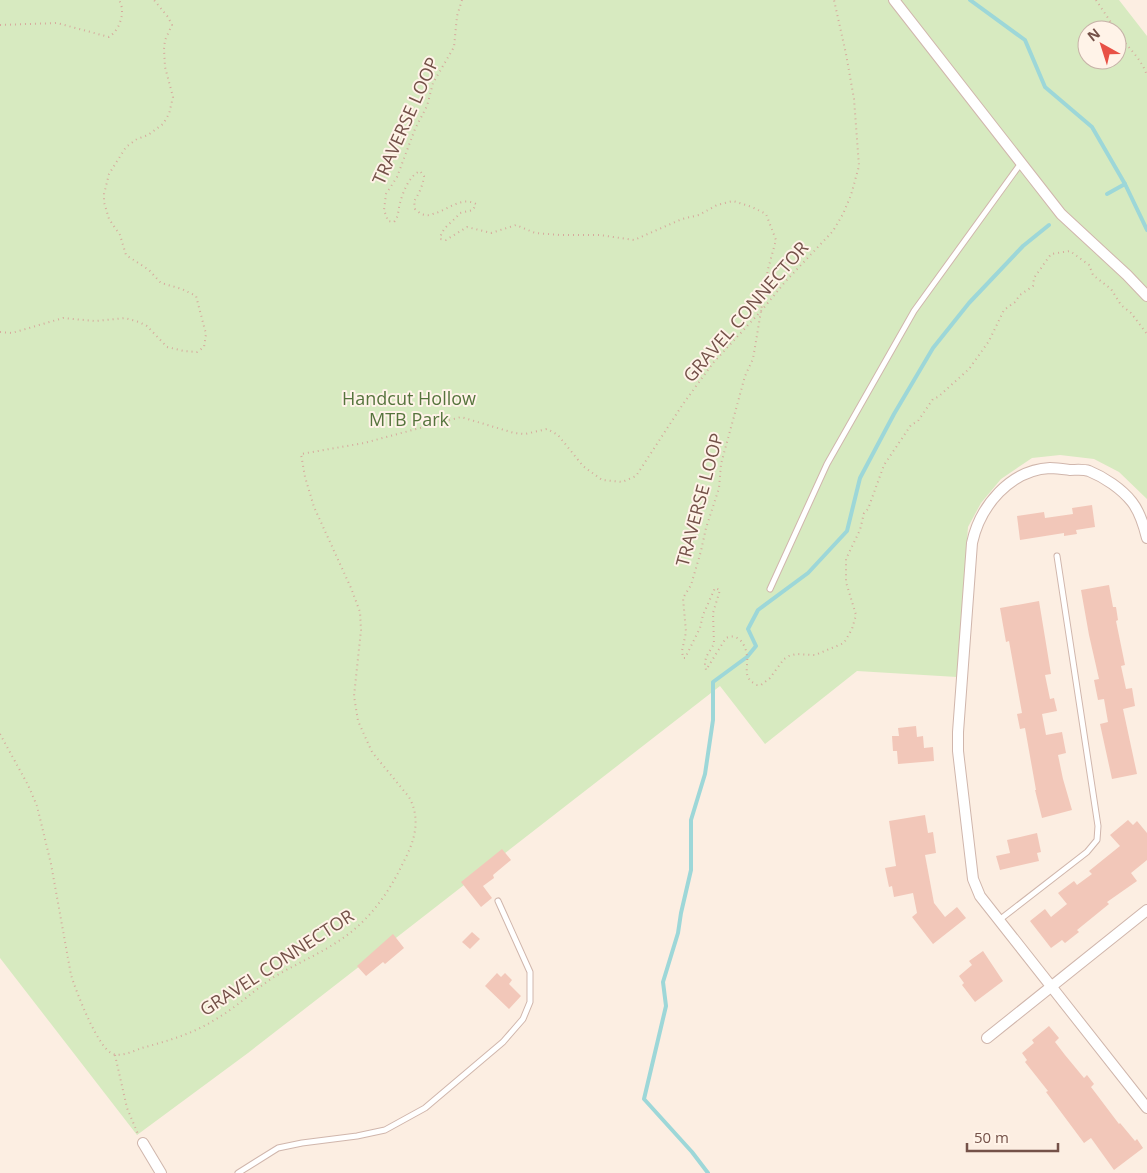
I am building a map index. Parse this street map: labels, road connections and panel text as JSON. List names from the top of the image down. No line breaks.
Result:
{"streets":{"path":["TRAVERSE LOOP","GRAVEL CONNECTOR"]},"crossings":[["TRAVERSE LOOP","GRAVEL CONNECTOR"]],"parks":["Handcut Hollow MTB Park"],"scale_bar":"50 m","north":"top left"}
